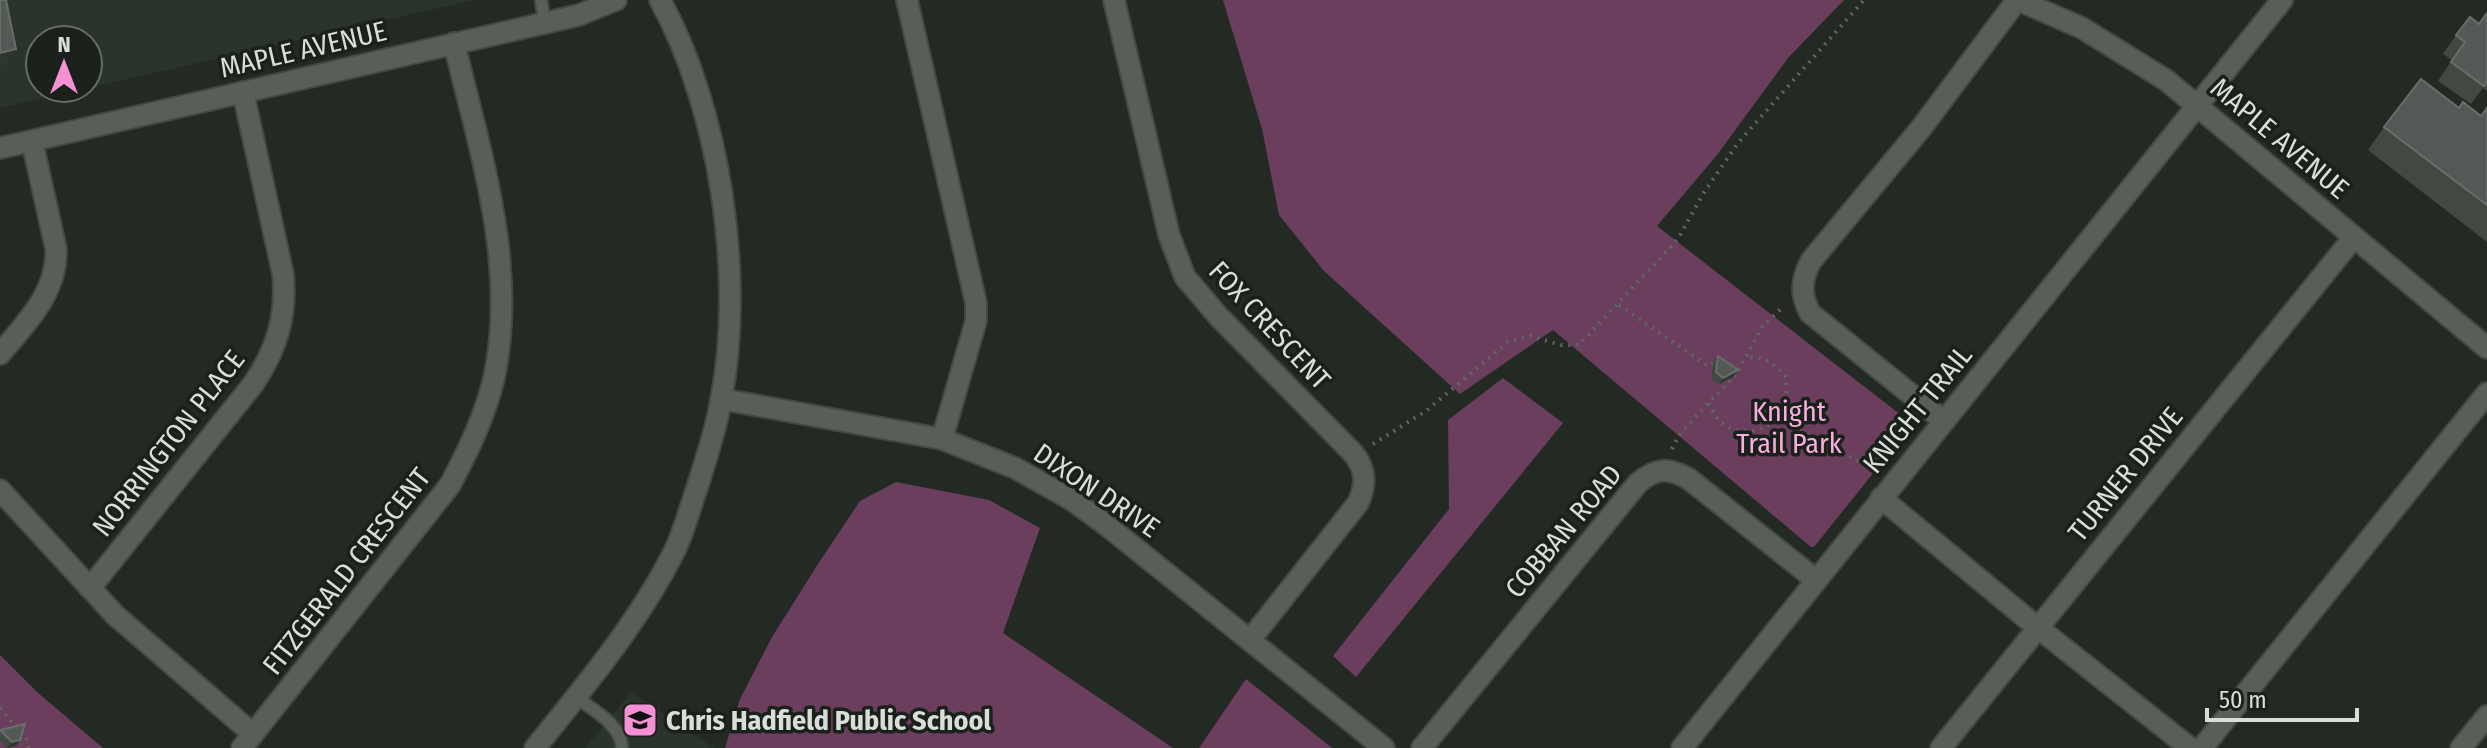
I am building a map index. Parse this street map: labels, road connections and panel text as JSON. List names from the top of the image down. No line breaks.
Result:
{"streets":{"street":["MAPLE AVENUE","FOX CRESCENT","KNIGHT TRAIL","NORRINGTON PLACE","TURNER DRIVE","DIXON DRIVE","COBBAN ROAD","FITZGERALD CRESCENT"]},"crossings":[["MAPLE AVENUE","KNIGHT TRAIL"],["MAPLE AVENUE","NORRINGTON PLACE"],["MAPLE AVENUE","TURNER DRIVE"],["MAPLE AVENUE","FITZGERALD CRESCENT"],["FOX CRESCENT","DIXON DRIVE"],["KNIGHT TRAIL","COBBAN ROAD"]],"parks":["Knight Trail Park"],"places":{"school or university":["Chris Hadfield Public School"]},"scale_bar":"50 m","north":"top"}
